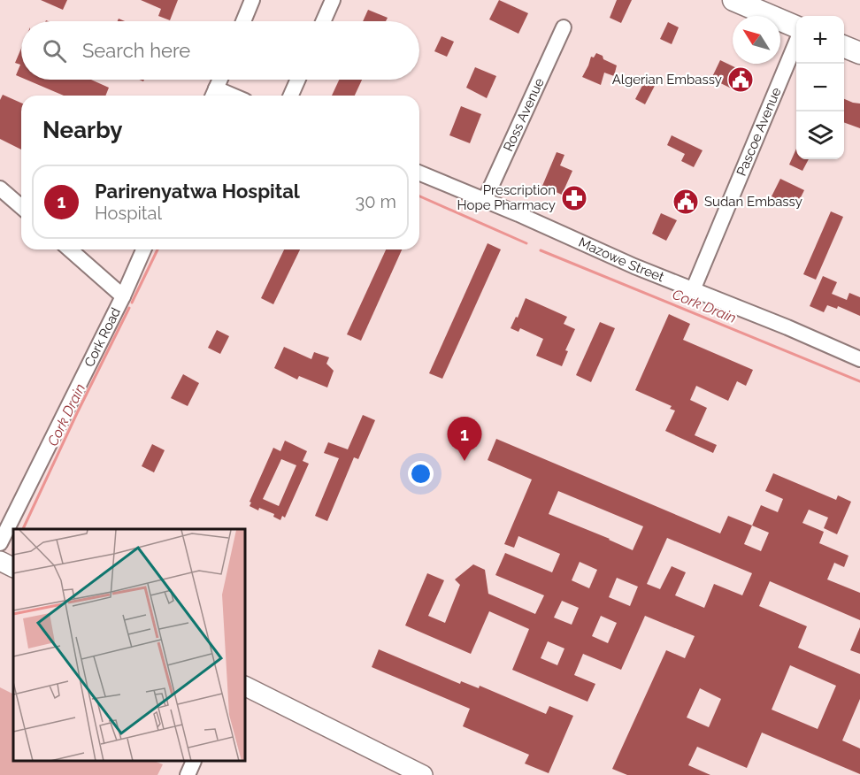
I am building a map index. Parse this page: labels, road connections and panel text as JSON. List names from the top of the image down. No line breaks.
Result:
{"streets":{"street":["Ross Avenue","Pascoe Avenue","Mazowe Street","Cork Road"]},"crossings":[["Ross Avenue","Mazowe Street"],["Pascoe Avenue","Mazowe Street"]],"water":["Cork Drain"],"places":{"public building":["Algerian Embassy","Sudan Embassy"],"pharmacy":["Prescription Hope Pharmacy"]},"north":"top left","page":{"map_buttons":["+","−"],"search":"Search here","heading":"Nearby","list":[{"mark":"1","name":"Parirenyatwa Hospital","note":"Hospital","value":"30 m"}],"pins":"1"}}
